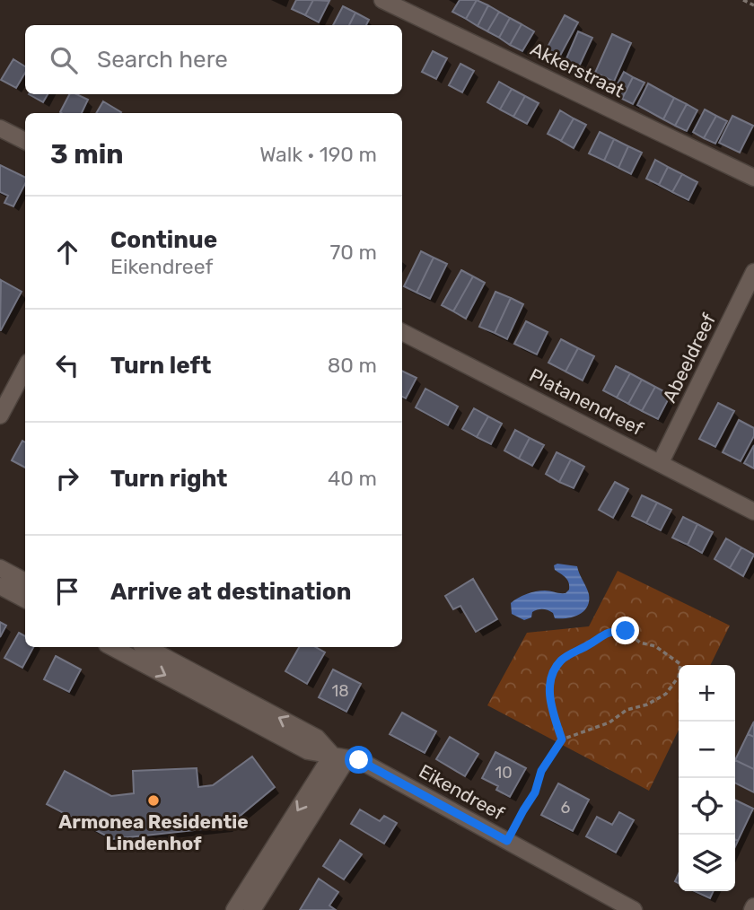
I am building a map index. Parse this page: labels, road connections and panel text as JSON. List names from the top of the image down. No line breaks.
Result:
{"streets":{"street":["Akkerstraat","Abeeldreef","Platanendreef","Eikendreef"]},"crossings":[["Abeeldreef","Platanendreef"]],"places":["Armonea Residentie Lindenhof"],"house_numbers":["18","10","6"],"page":{"search":"Search here","heading":["3 min","Walk · 190 m"],"list":[["Continue","Eikendreef","70 m"],["Turn left","80 m"],["Turn right","40 m"],"Arrive at destination"],"map_buttons":["+","−"]}}
